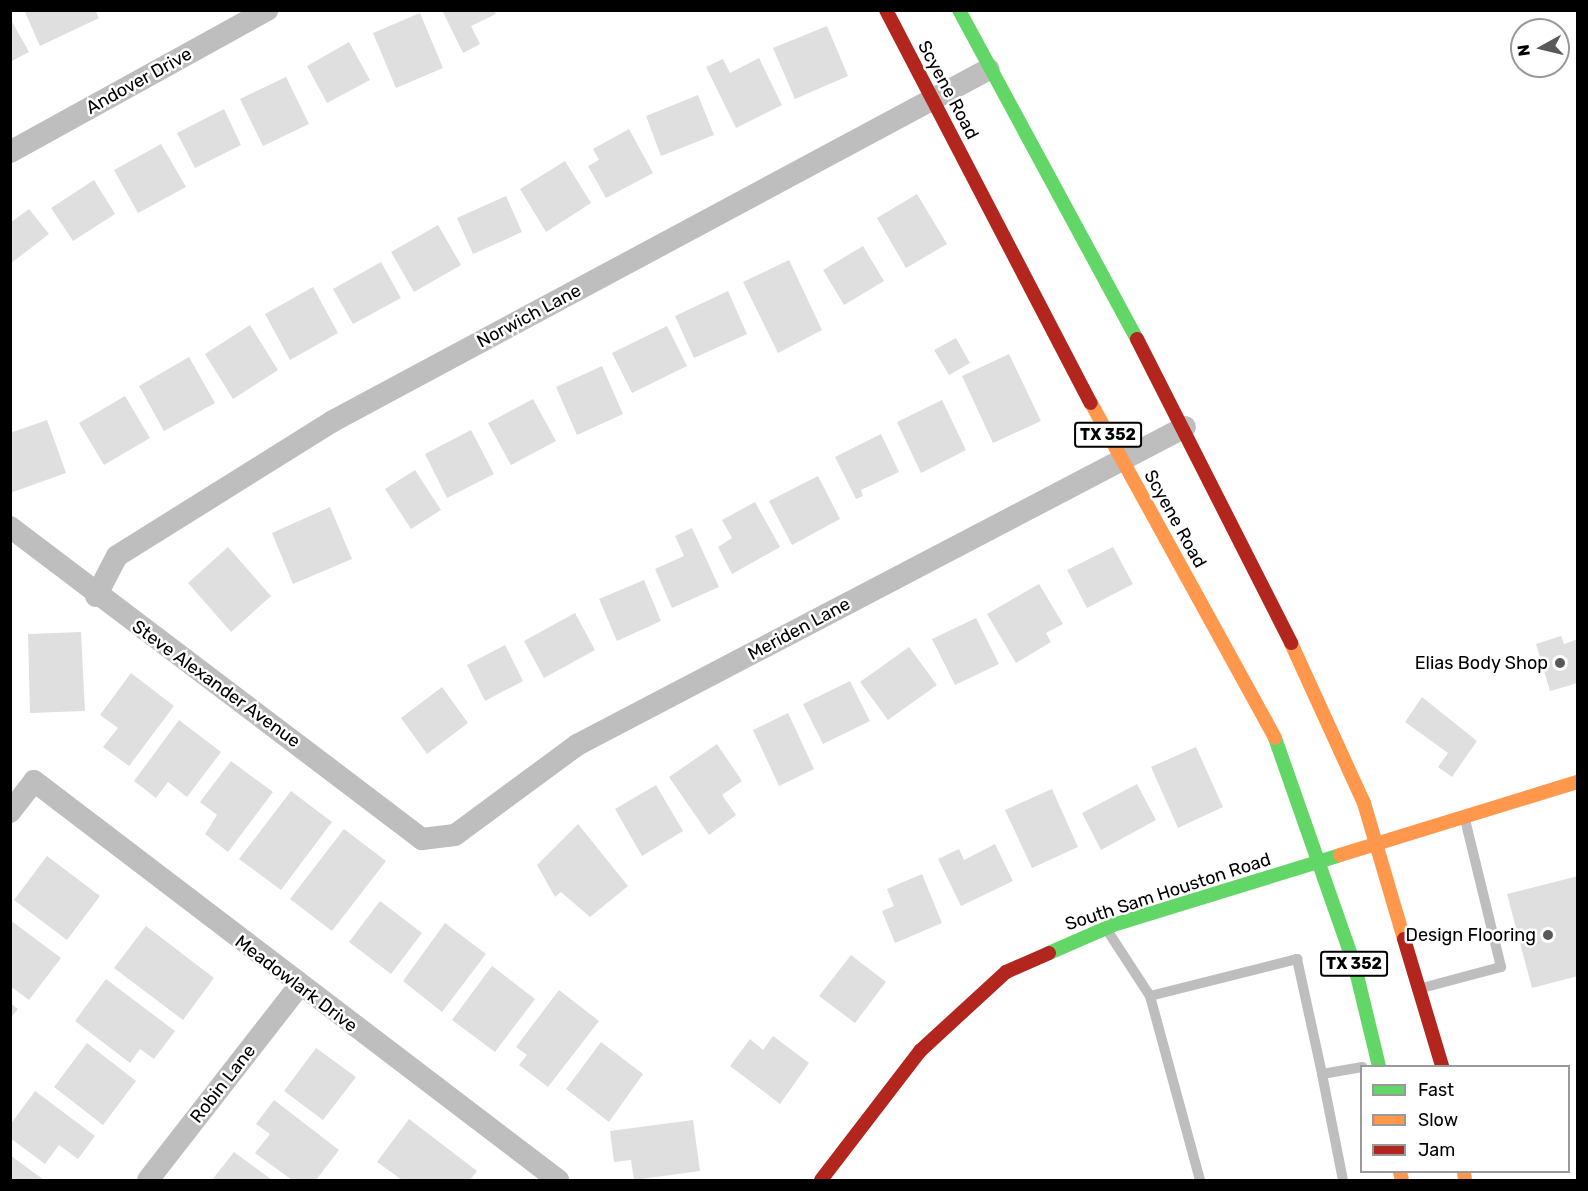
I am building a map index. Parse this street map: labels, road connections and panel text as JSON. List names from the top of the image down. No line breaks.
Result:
{"streets":{"main road":["Scyene Road","TX 352","South Sam Houston Road"],"street":["Andover Drive","Norwich Lane","Meriden Lane","Steve Alexander Avenue","Meadowlark Drive","Robin Lane"]},"crossings":[["Scyene Road","Norwich Lane"],["Scyene Road","Meriden Lane"],["Scyene Road","South Sam Houston Road"],["Norwich Lane","TX 352"],["Norwich Lane","Steve Alexander Avenue"],["TX 352","Meriden Lane"],["TX 352","South Sam Houston Road"],["Meriden Lane","Steve Alexander Avenue"],["Meadowlark Drive","Robin Lane"]],"places":["Elias Body Shop","Design Flooring"],"legend":["Fast","Slow","Jam"],"north":"left"}
